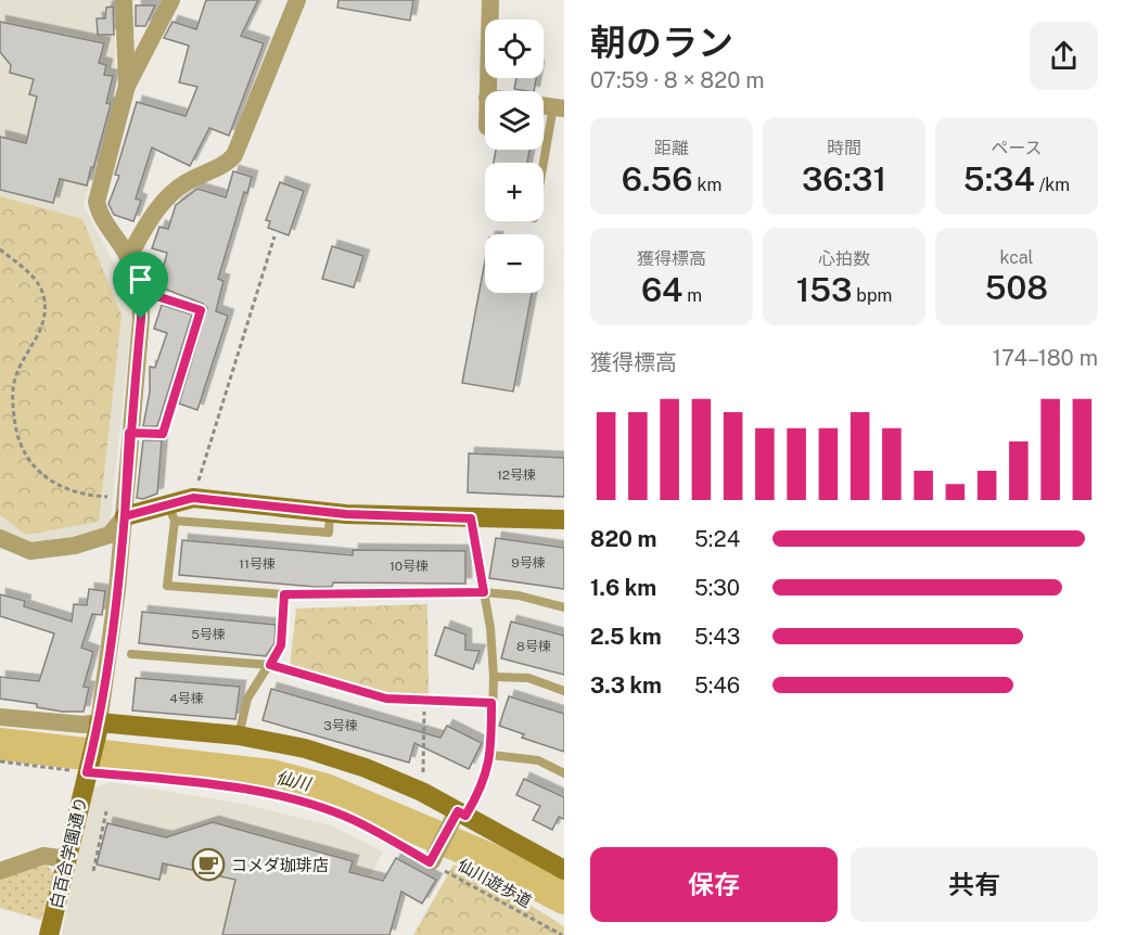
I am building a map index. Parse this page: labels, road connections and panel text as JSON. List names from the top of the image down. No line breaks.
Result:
{"streets":{"street":["白百合学園通り"],"path":["仙川遊歩道"]},"crossings":[["白百合学園通り","仙川遊歩道"]],"water":["仙川"],"places":{"cafe":["コメダ珈琲店"]},"house_numbers":["12号棟","9号棟","11号棟","10号棟","5号棟","8号棟","4号棟","3号棟"],"page":{"heading":["朝のラン","07:59 · 8 × 820 m"],"map_buttons":["+","−"],"stats":[["距離","6.56 km"],["時間","36:31"],["ペース","5:34 /km"],["獲得標高","64 m"],["心拍数","153 bpm"],["kcal","508"]],"chart":["獲得標高","174–180 m"],"list":[{"name":"820 m","note":"5:24"},{"name":"1.6 km","note":"5:30"},{"name":"2.5 km","note":"5:43"},{"name":"3.3 km","note":"5:46"}],"buttons":["保存","共有"]}}
